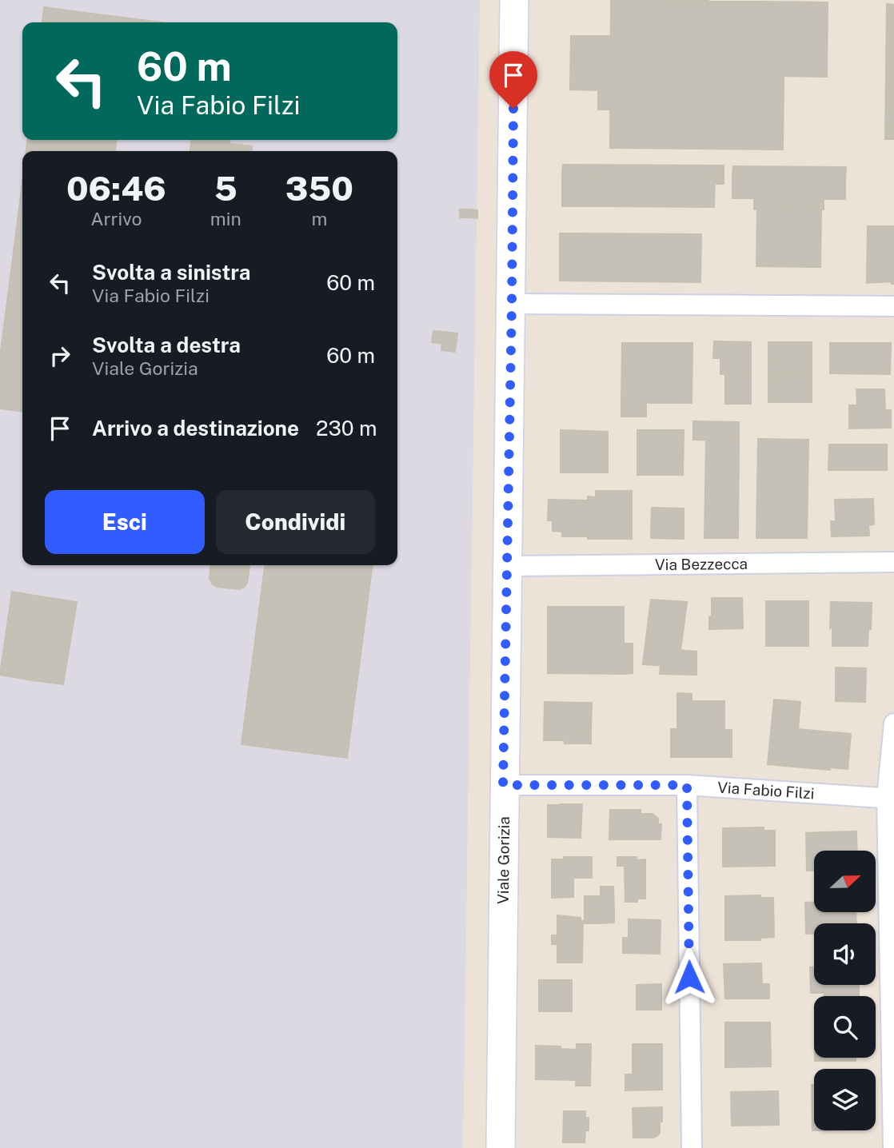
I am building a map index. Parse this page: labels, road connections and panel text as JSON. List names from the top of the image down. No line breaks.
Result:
{"streets":{"street":["Via Bezzecca","Via Fabio Filzi","Viale Gorizia"]},"crossings":[["Via Bezzecca","Viale Gorizia"],["Via Fabio Filzi","Viale Gorizia"]],"north":"right","page":{"turn":["60 m","Via Fabio Filzi"],"eta":["06:46","Arrivo","5","min","350","m"],"list":[{"name":"Svolta a sinistra","note":"Via Fabio Filzi","value":"60 m"},{"name":"Svolta a destra","note":"Viale Gorizia","value":"60 m"},{"name":"Arrivo a destinazione","value":"230 m"}],"buttons":["Esci","Condividi"]}}
